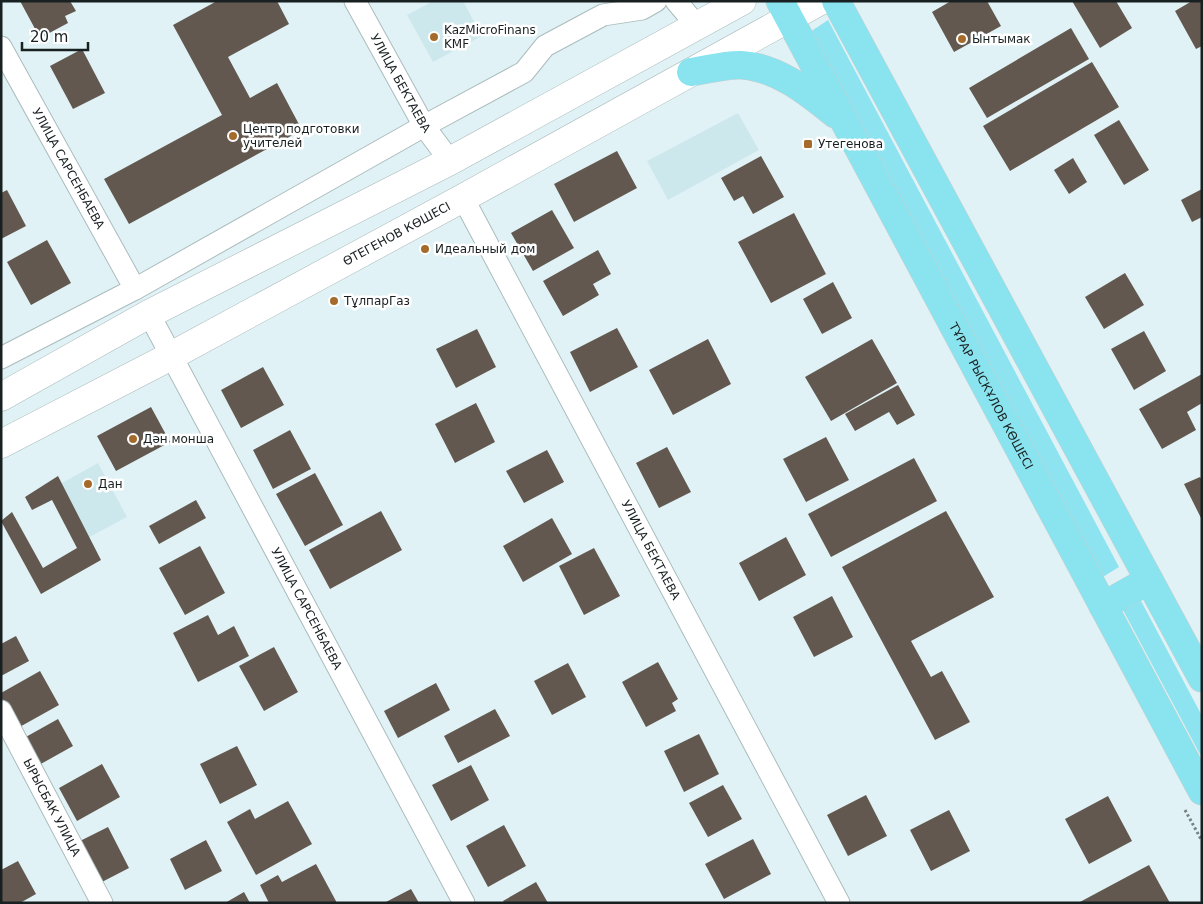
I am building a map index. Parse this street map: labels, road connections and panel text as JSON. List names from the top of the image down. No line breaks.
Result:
{"streets":{"main road":["ӨТЕГЕНОВ КӨШЕСІ","ТҰРАР РЫСКҰЛОВ КӨШЕСІ"],"street":["УЛИЦА БЕКТАЕВА","УЛИЦА САРСЕНБАЕВА","ЫРЫСБАК УЛИЦА"]},"crossings":[["УЛИЦА БЕКТАЕВА","ӨТЕГЕНОВ КӨШЕСІ"],["УЛИЦА САРСЕНБАЕВА","ӨТЕГЕНОВ КӨШЕСІ"],["ӨТЕГЕНОВ КӨШЕСІ","ТҰРАР РЫСКҰЛОВ КӨШЕСІ"]],"places":{"other":["KazMicroFinans KMF","Ынтымак","Центр подготовки учителей","Идеальный дом","ТұлпарГаз","Дән монша","Дан"],"transit":["Утегенова"]},"scale_bar":"20 m"}
